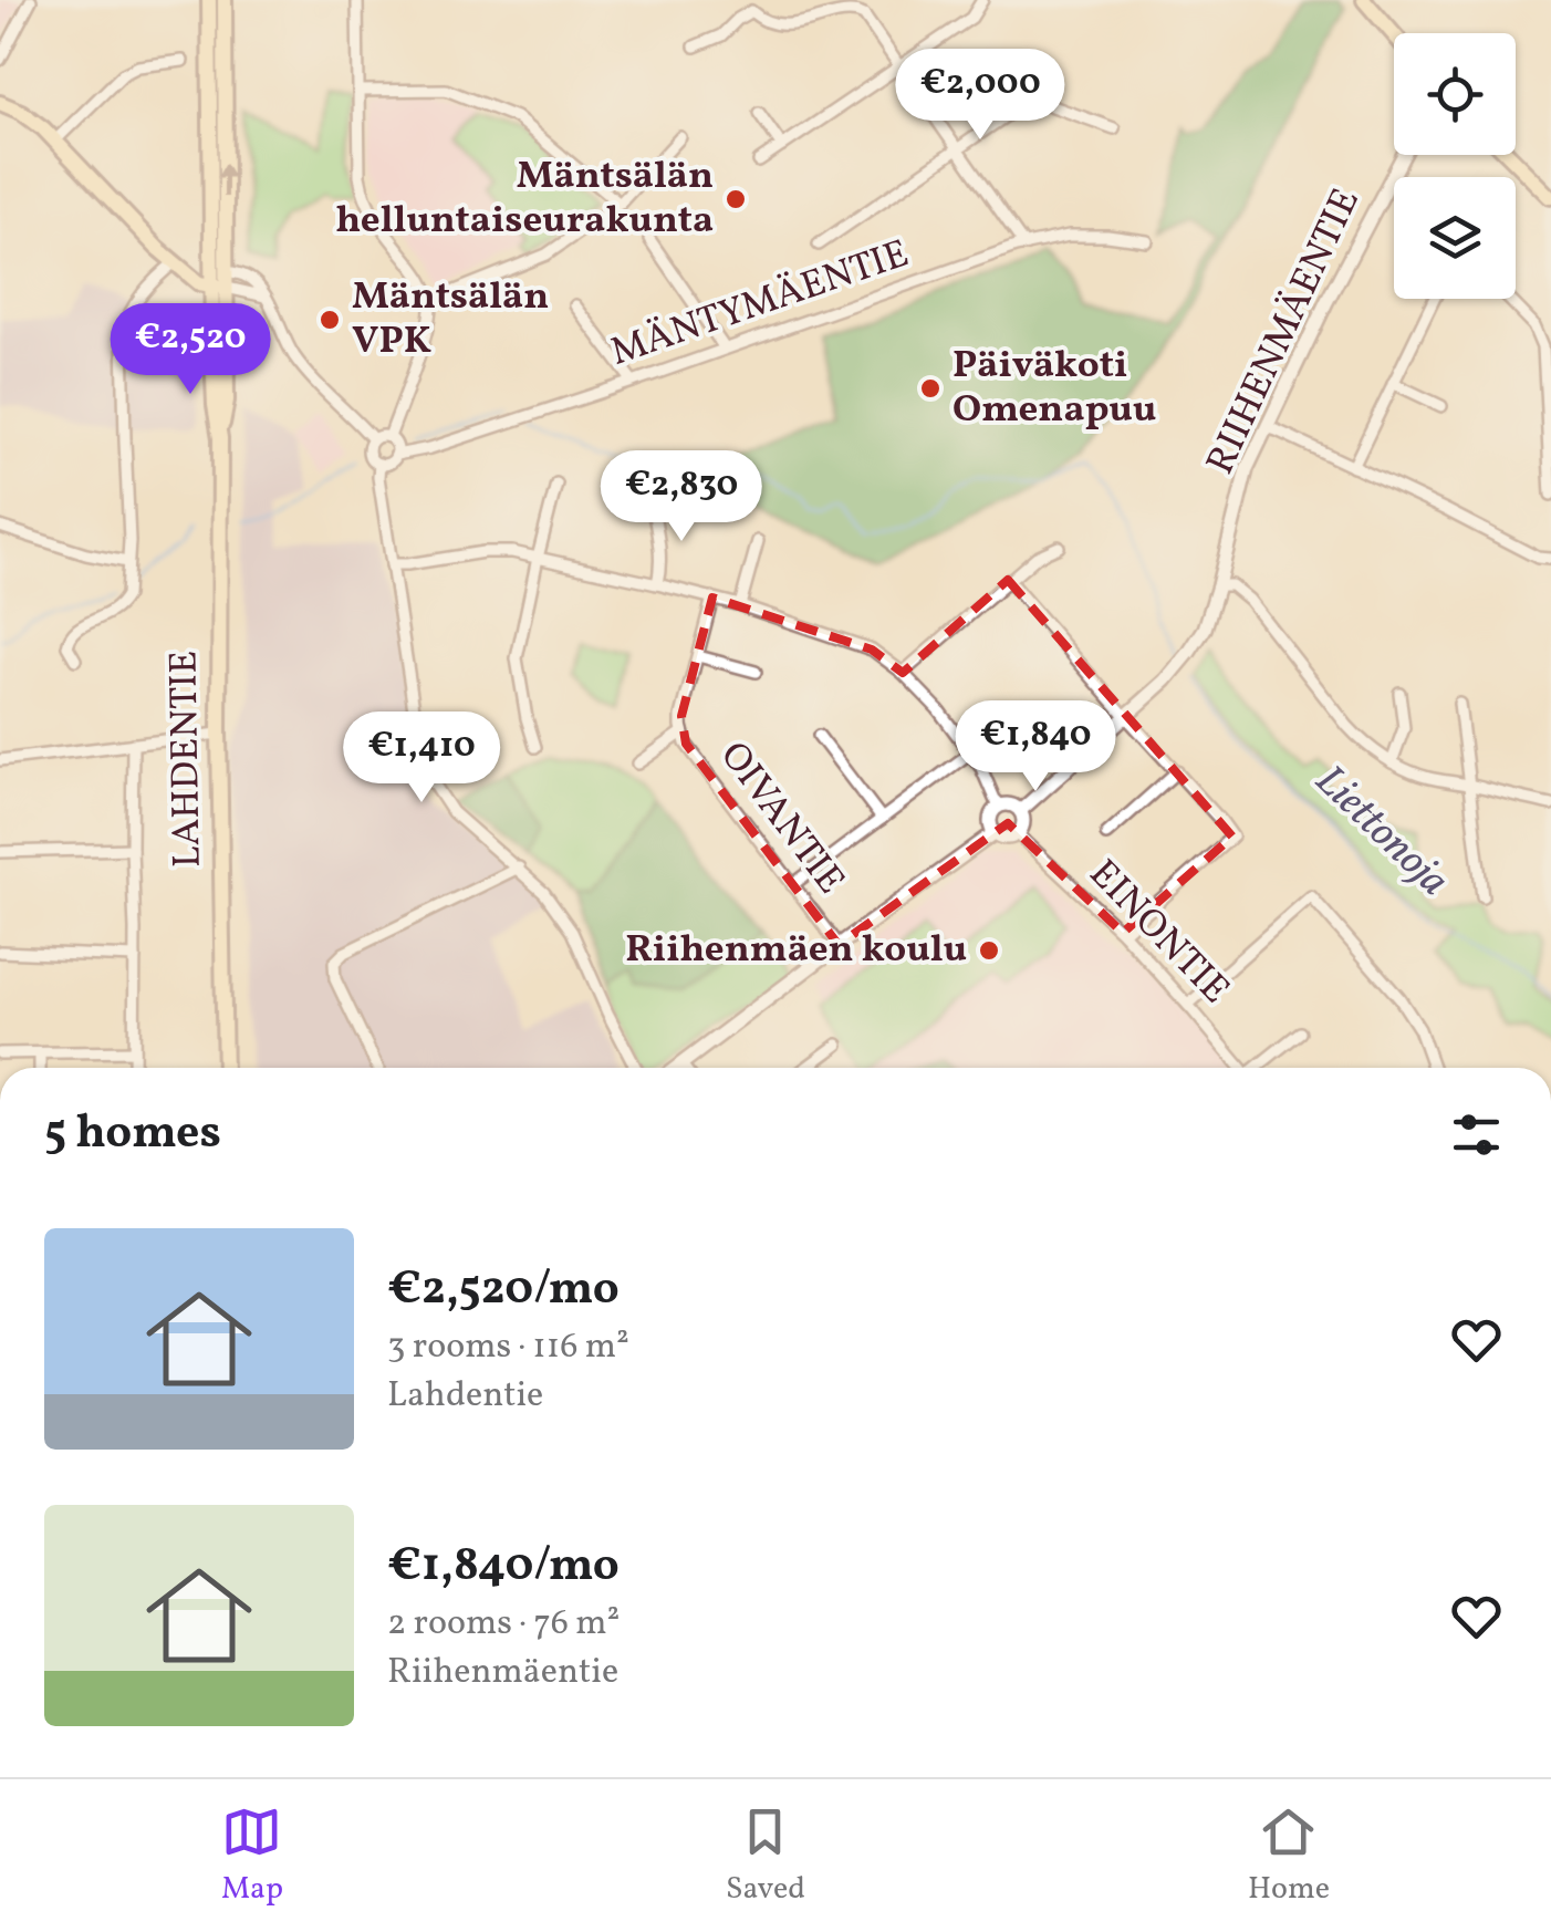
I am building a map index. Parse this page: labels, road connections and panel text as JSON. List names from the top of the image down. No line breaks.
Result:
{"streets":{"main road":["LAHDENTIE"],"street":["MÄNTYMÄENTIE","RIIHENMÄENTIE","OIVANTIE","EINONTIE"]},"crossings":[["RIIHENMÄENTIE","EINONTIE"]],"water":["Liettonoja"],"places":["Mäntsälän helluntaiseurakunta","Mäntsälän VPK","Päiväkoti Omenapuu","Riihenmäen koulu"],"page":{"price":["€2,000","€2,520","€2,830","€1,840","€1,410"],"heading":"5 homes","list":[{"name":"€2,520/mo","note":"3 rooms · 116 m² · Lahdentie"},{"name":"€1,840/mo","note":"2 rooms · 76 m² · Riihenmäentie"}],"tabs":["Map","Saved","Home"]}}
